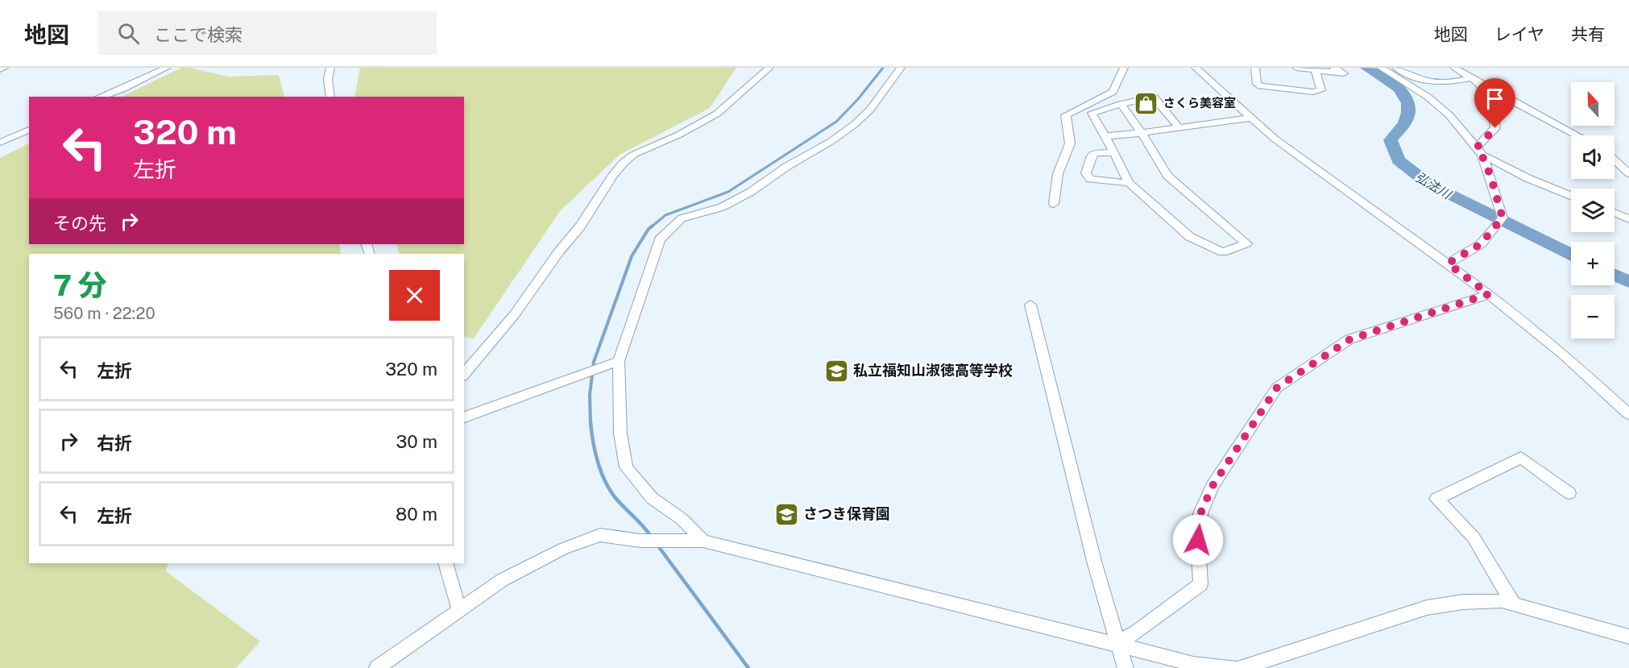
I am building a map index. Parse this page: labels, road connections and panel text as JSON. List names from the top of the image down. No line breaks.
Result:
{"water":["弘法川"],"places":{"shop":["さくら美容室"],"school or university":["私立福知山淑徳高等学校","さつき保育園"]},"north":"top","page":{"header":"地図","search":"ここで検索","nav":["地図","レイヤ","共有"],"map_buttons":["+","−"],"turn":["320 m","左折"],"then":"その先","heading":["7 分","560 m · 22:20"],"list":[{"name":"左折","value":"320 m"},{"name":"右折","value":"30 m"},{"name":"左折","value":"80 m"}]}}
